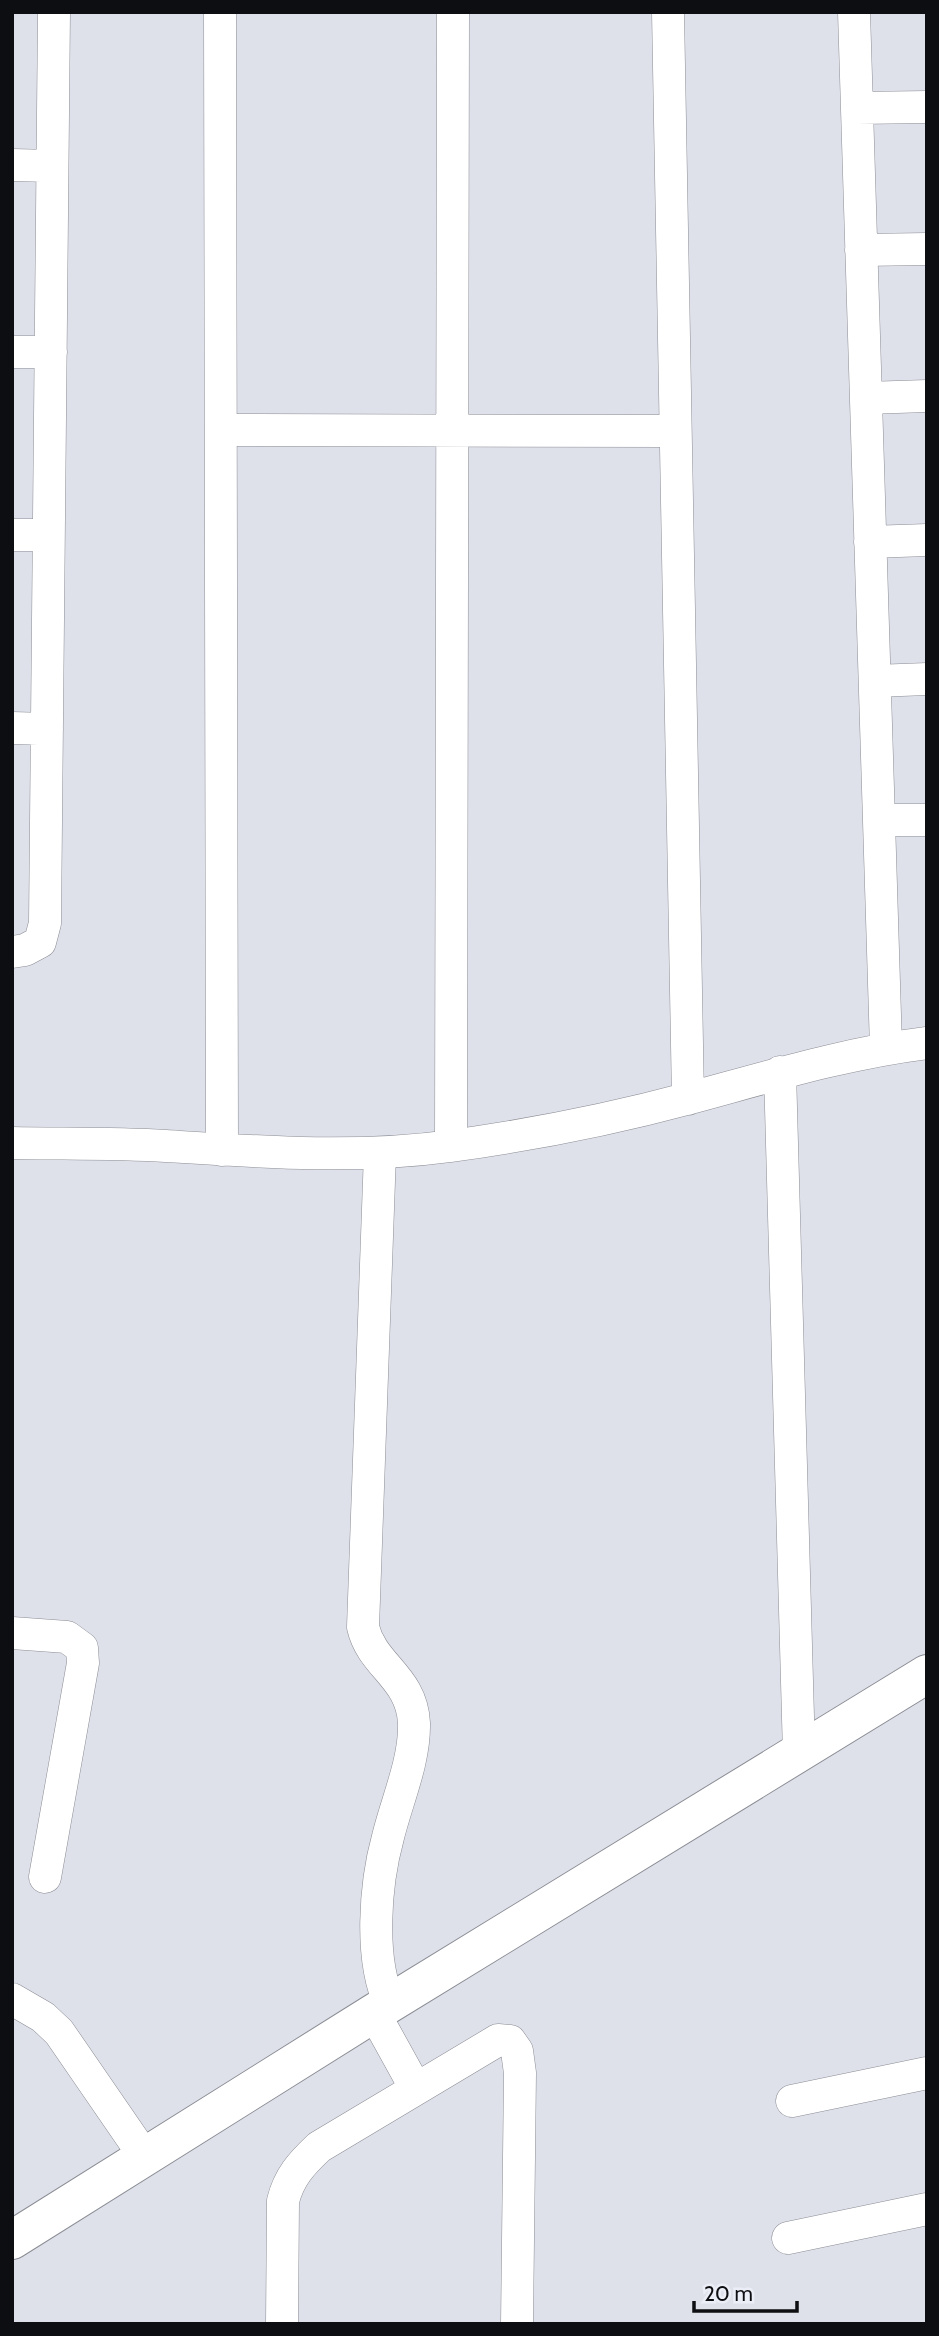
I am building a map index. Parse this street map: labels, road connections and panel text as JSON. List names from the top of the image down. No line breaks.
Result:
{"scale_bar":"20 m"}
